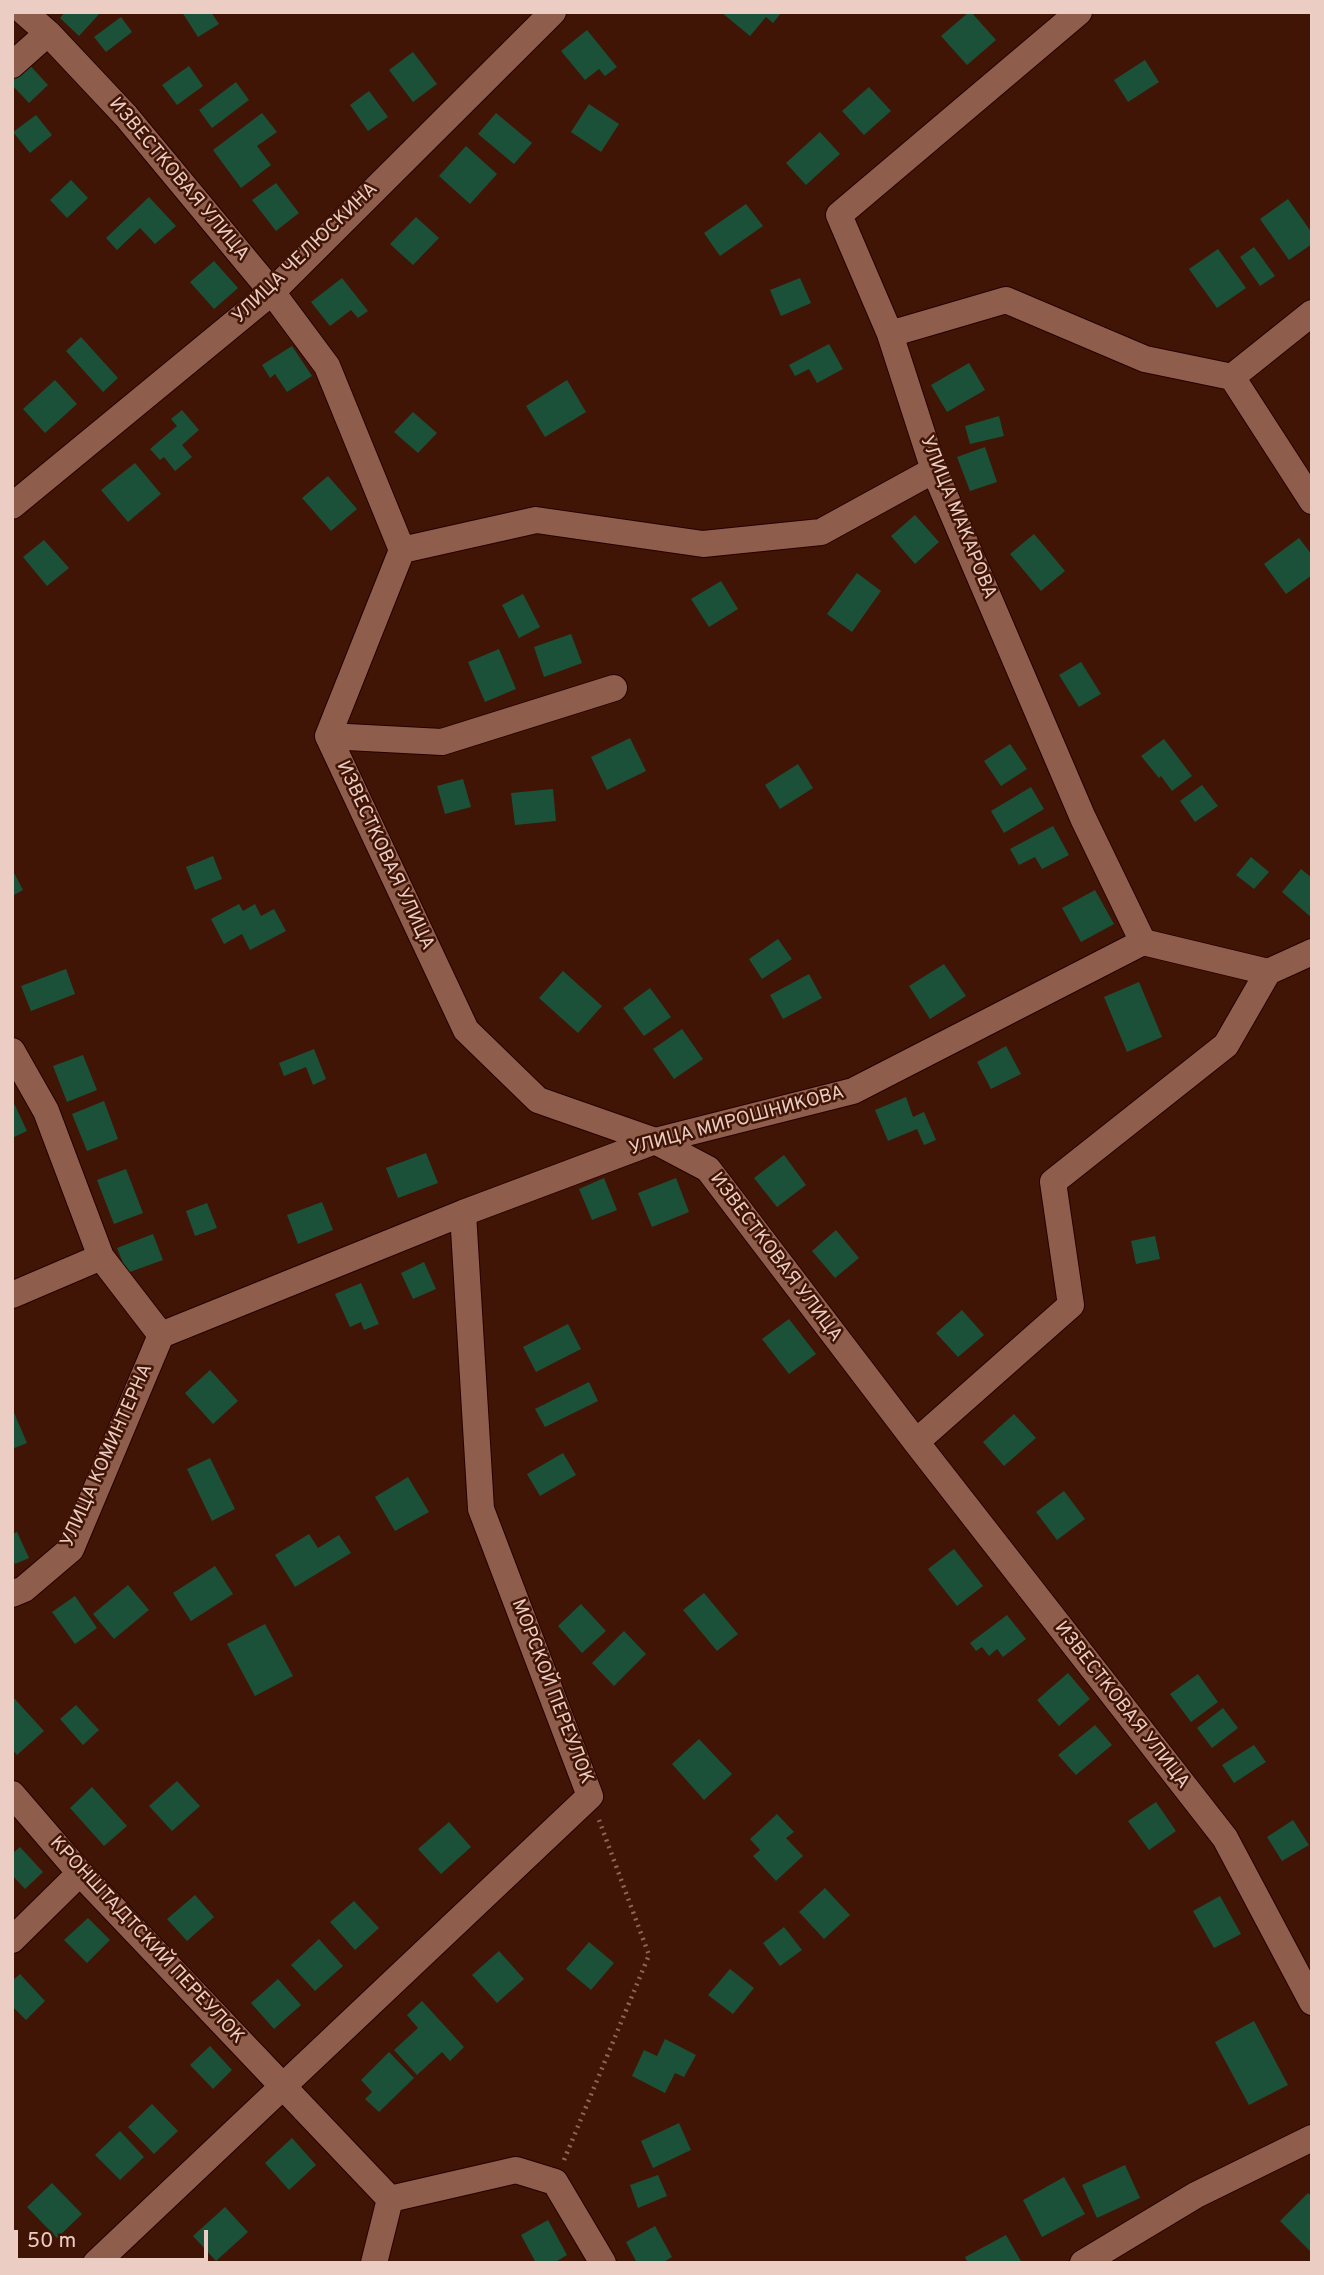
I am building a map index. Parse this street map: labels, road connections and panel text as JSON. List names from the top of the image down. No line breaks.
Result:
{"streets":{"street":["ИЗВЕСТКОВАЯ УЛИЦА","УЛИЦА ЧЕЛЮСКИНА","УЛИЦА МАКАРОВА","УЛИЦА МИРОШНИКОВА","УЛИЦА КОМИНТЕРНА","МОРСКОЙ ПЕРЕУЛОК","КРОНШТАДТСКИЙ ПЕРЕУЛОК"]},"crossings":[["ИЗВЕСТКОВАЯ УЛИЦА","УЛИЦА ЧЕЛЮСКИНА"],["ИЗВЕСТКОВАЯ УЛИЦА","УЛИЦА МИРОШНИКОВА"],["УЛИЦА МАКАРОВА","УЛИЦА МИРОШНИКОВА"],["УЛИЦА МИРОШНИКОВА","УЛИЦА КОМИНТЕРНА"],["УЛИЦА МИРОШНИКОВА","МОРСКОЙ ПЕРЕУЛОК"],["МОРСКОЙ ПЕРЕУЛОК","КРОНШТАДТСКИЙ ПЕРЕУЛОК"]],"scale_bar":"50 m"}
